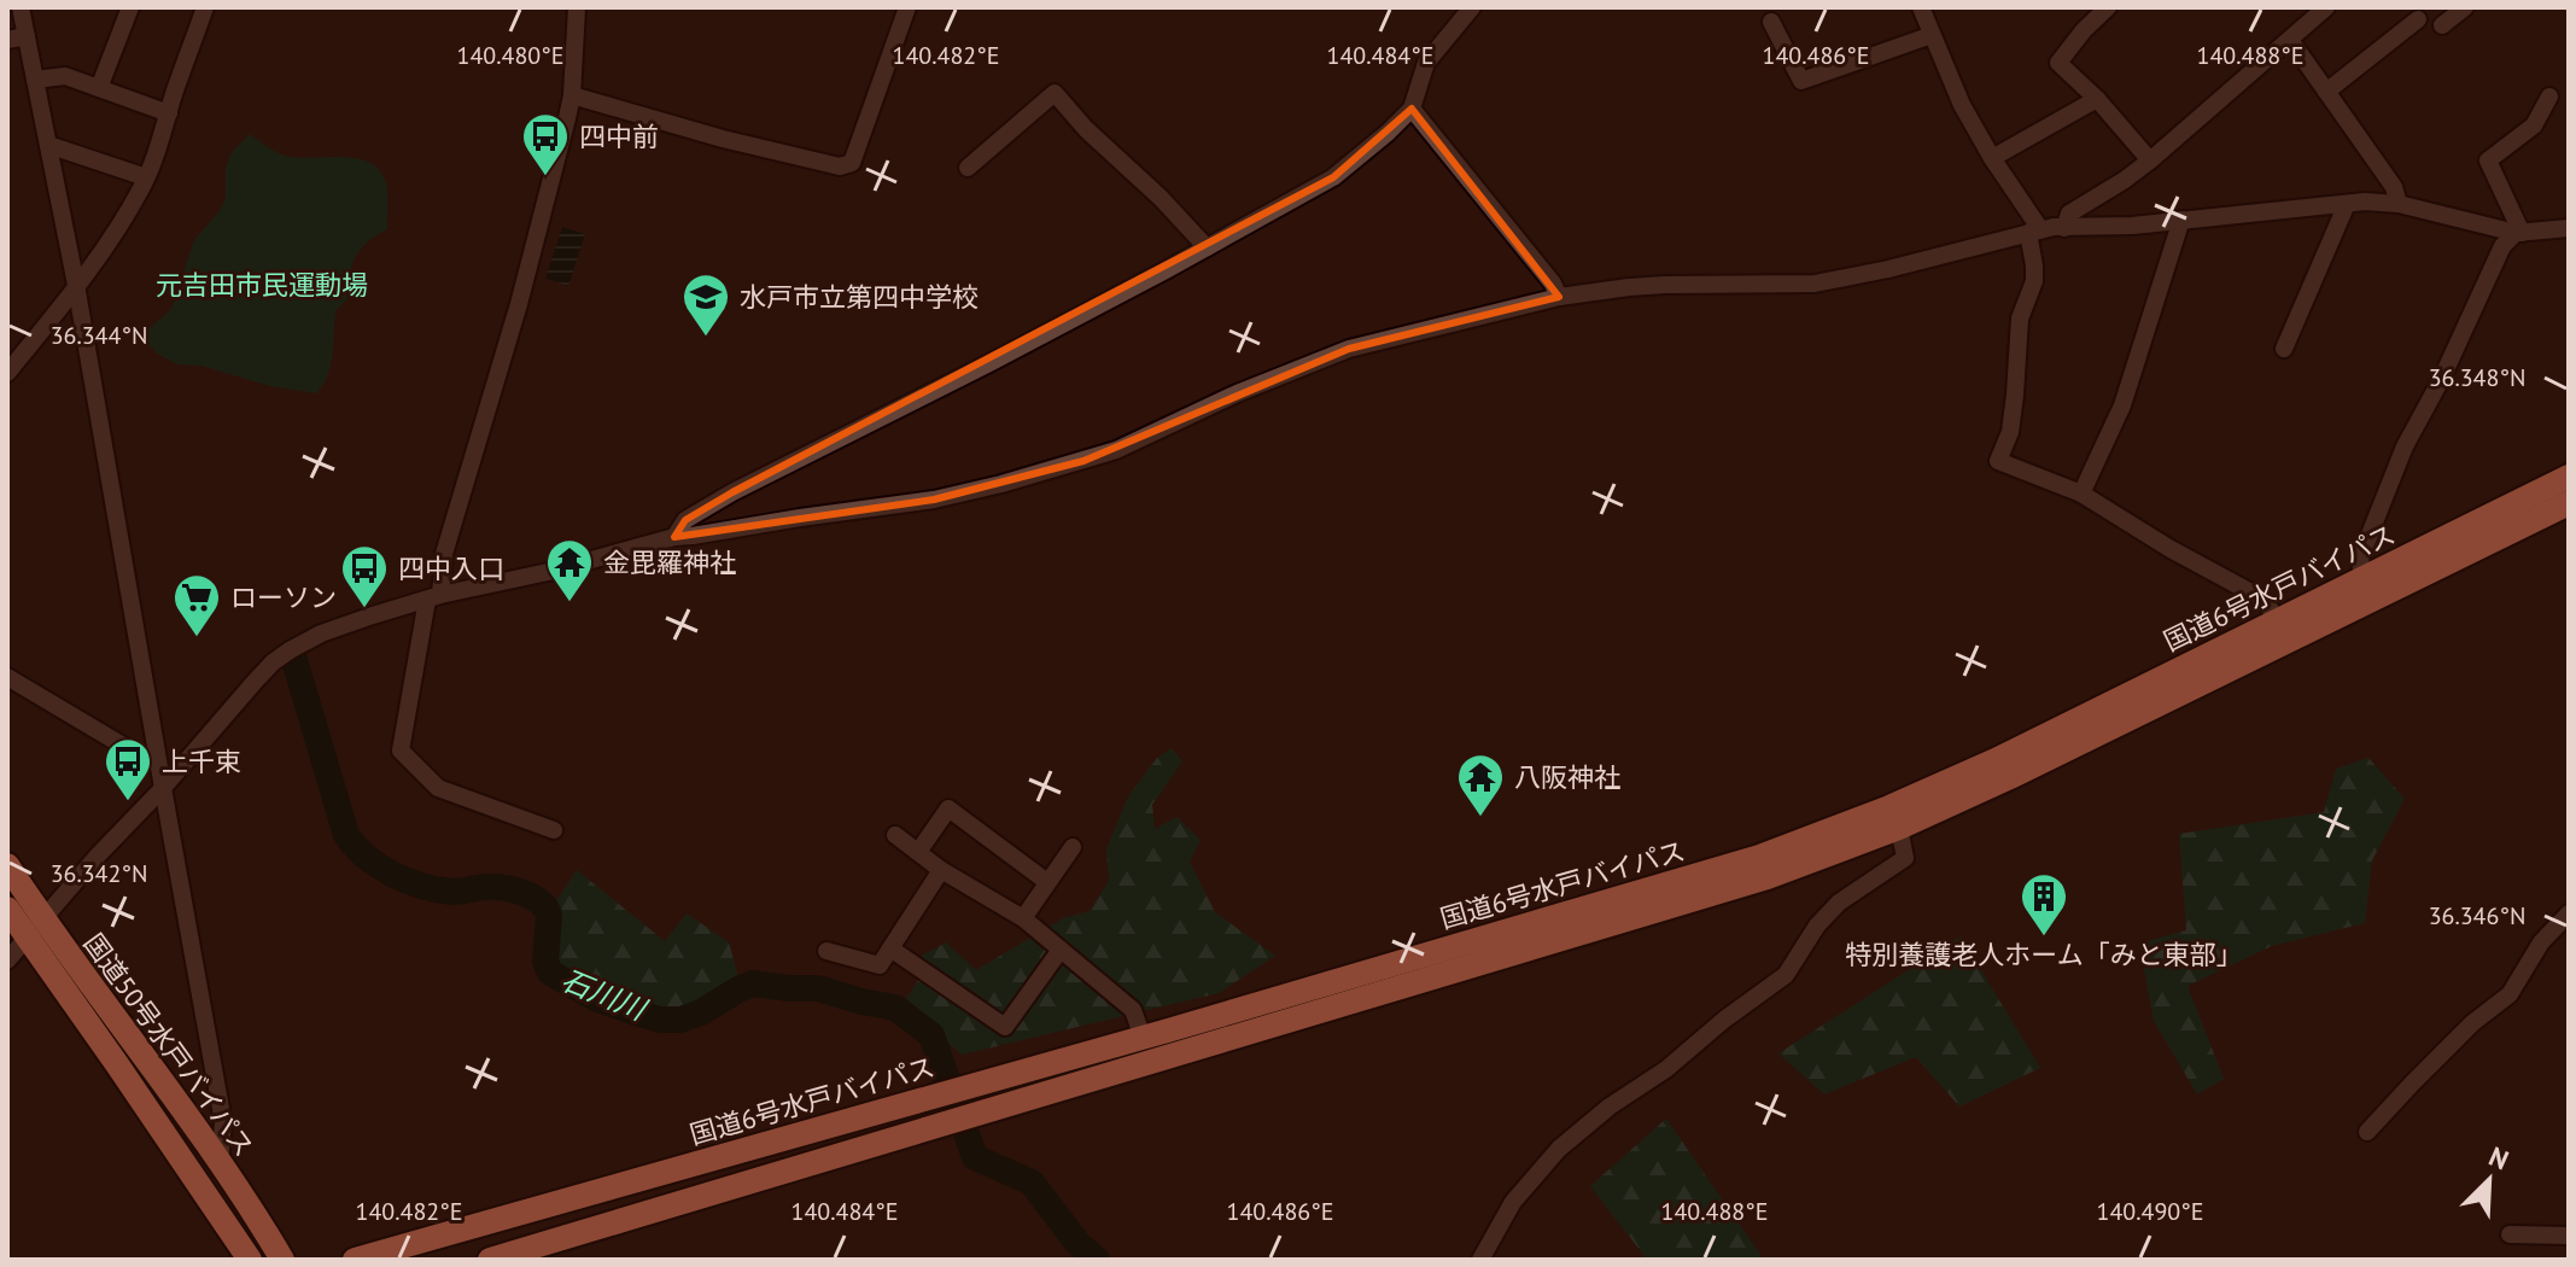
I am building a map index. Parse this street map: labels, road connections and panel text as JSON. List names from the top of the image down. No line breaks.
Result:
{"streets":{"highway":["国道6号水戸バイパス","国道50号水戸バイパス"]},"water":["石川川"],"parks":["元吉田市民運動場"],"places":{"bus stop":["四中前","四中入口","上千束"],"school or university":["水戸市立第四中学校"],"temple":["金毘羅神社","八阪神社"],"supermarket":["ローソン"],"building":["特別養護老人ホーム「みと東部」"]},"north":"top right","coordinates":["140.482°E","140.484°E","140.486°E","140.488°E","140.480°E","36.344°N","36.348°N","36.342°N","36.346°N","140.490°E"]}
